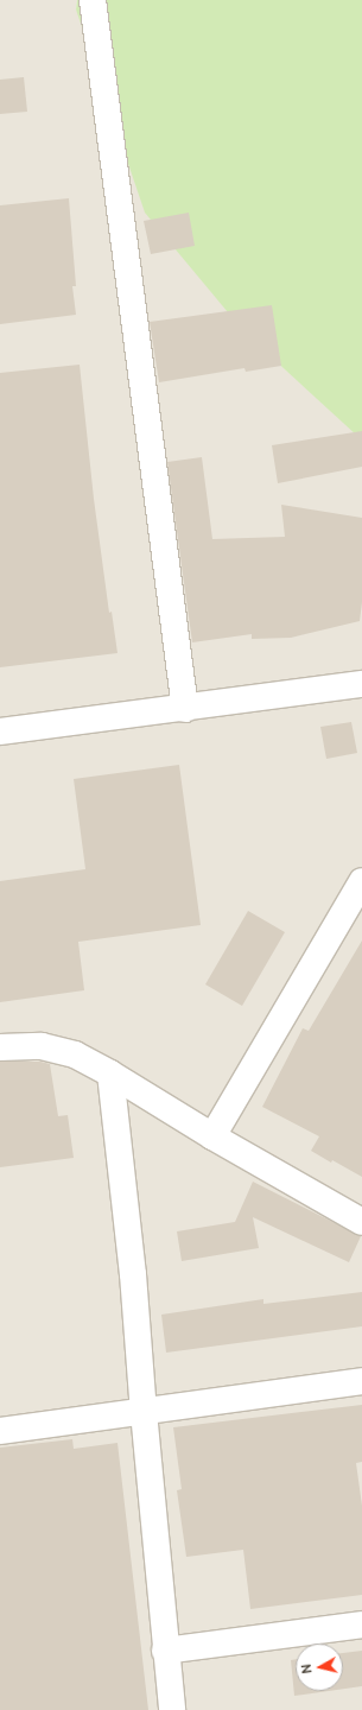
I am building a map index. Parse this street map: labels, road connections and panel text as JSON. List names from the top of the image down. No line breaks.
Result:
{"north":"left"}
